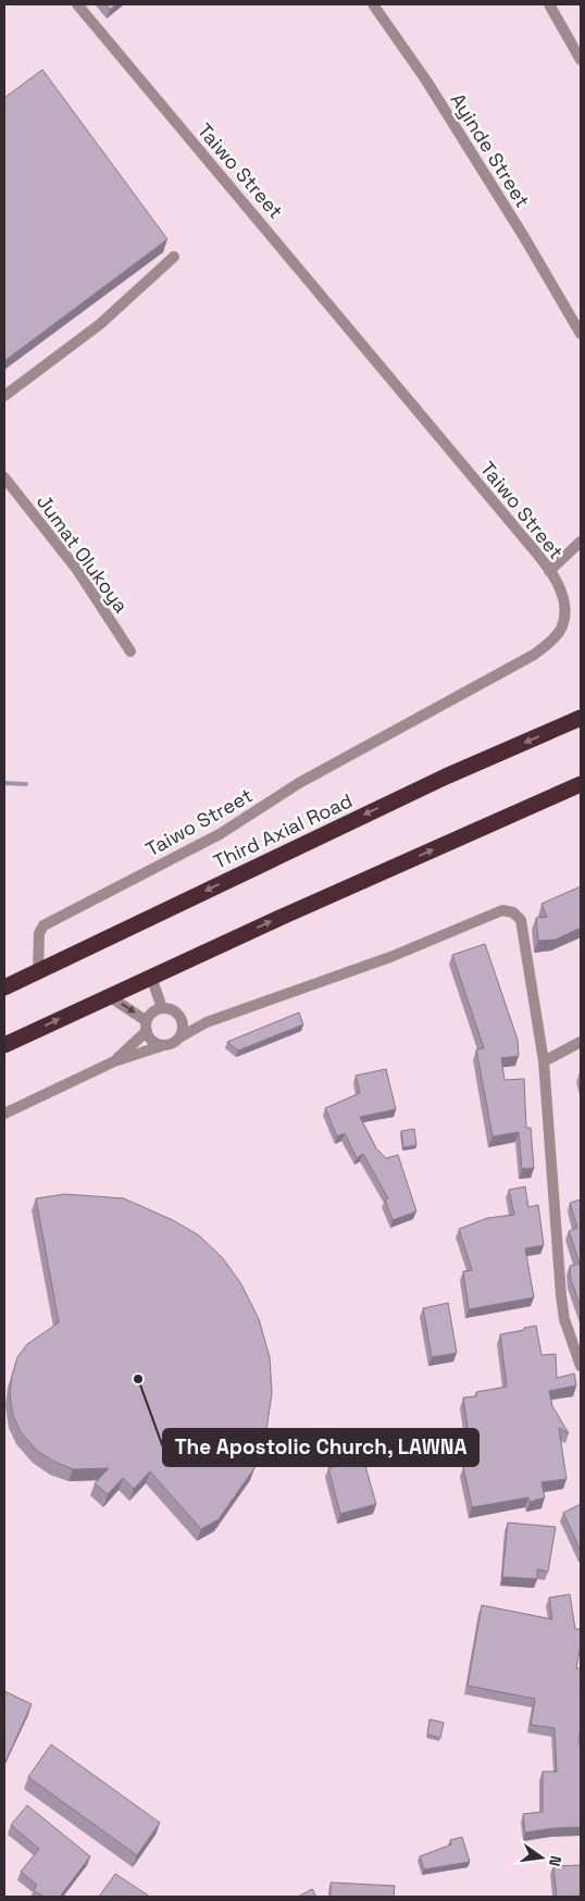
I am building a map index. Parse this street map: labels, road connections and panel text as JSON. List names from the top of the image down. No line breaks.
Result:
{"streets":{"highway":["Third Axial Road"],"street":["Ayinde Street","Taiwo Street","Jumat Olukoya"]},"crossings":[["Taiwo Street","Third Axial Road"]],"places":["The Apostolic Church, LAWNA"],"north":"right"}
